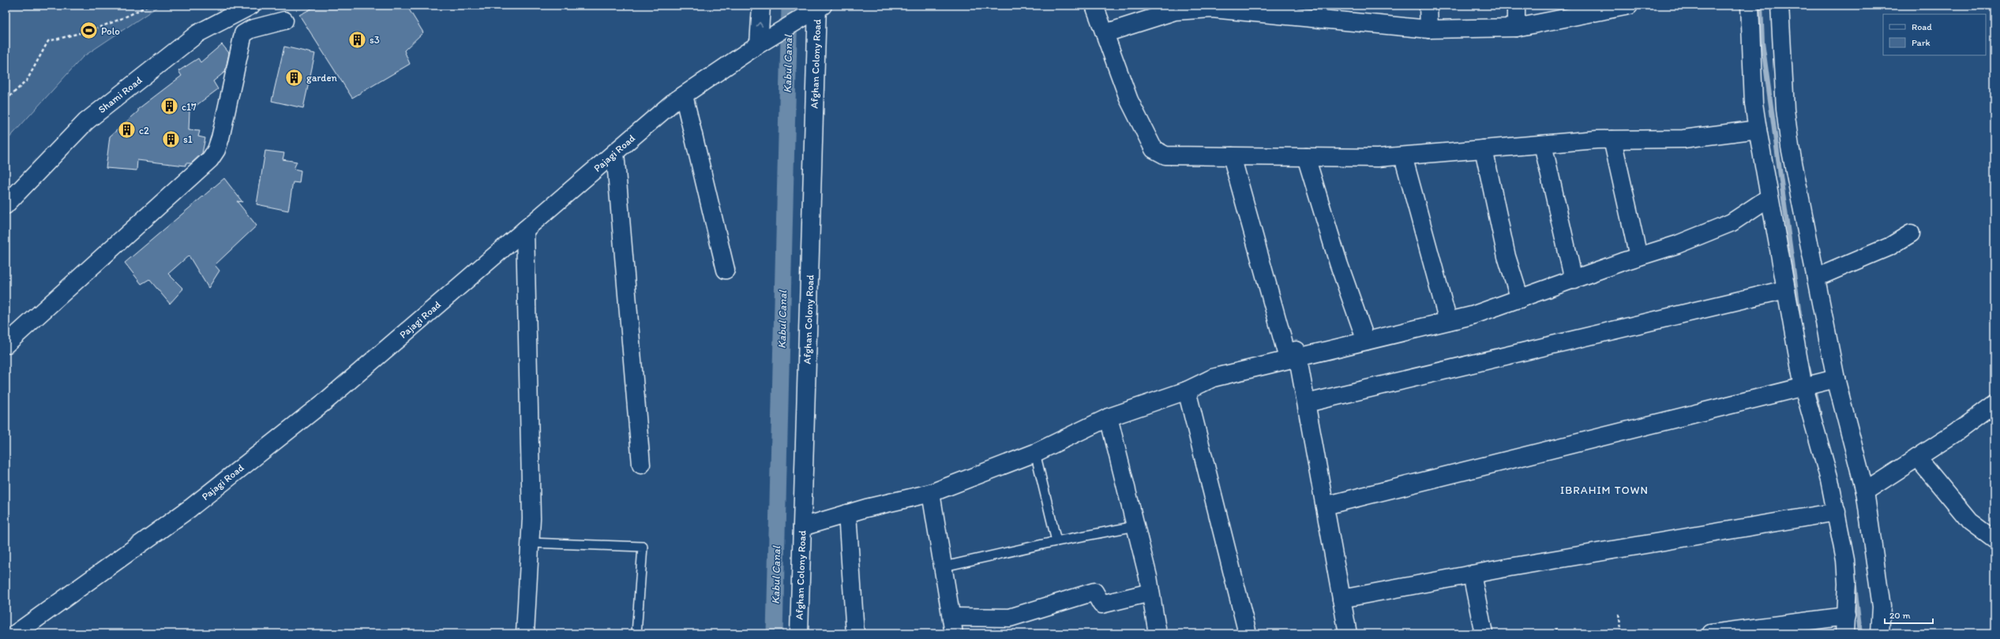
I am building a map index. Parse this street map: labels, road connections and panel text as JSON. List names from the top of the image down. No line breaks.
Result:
{"streets":{"street":["Afghan Colony Road","Shami Road","Pajagi Road"]},"crossings":[["Afghan Colony Road","Pajagi Road"]],"districts":["IBRAHIM TOWN"],"water":["Kabul Canal"],"places":{"sports":["Polo"],"building":["s3","garden","c17","c2","s1"]},"legend":["Road","Park"],"scale_bar":"20 m"}
